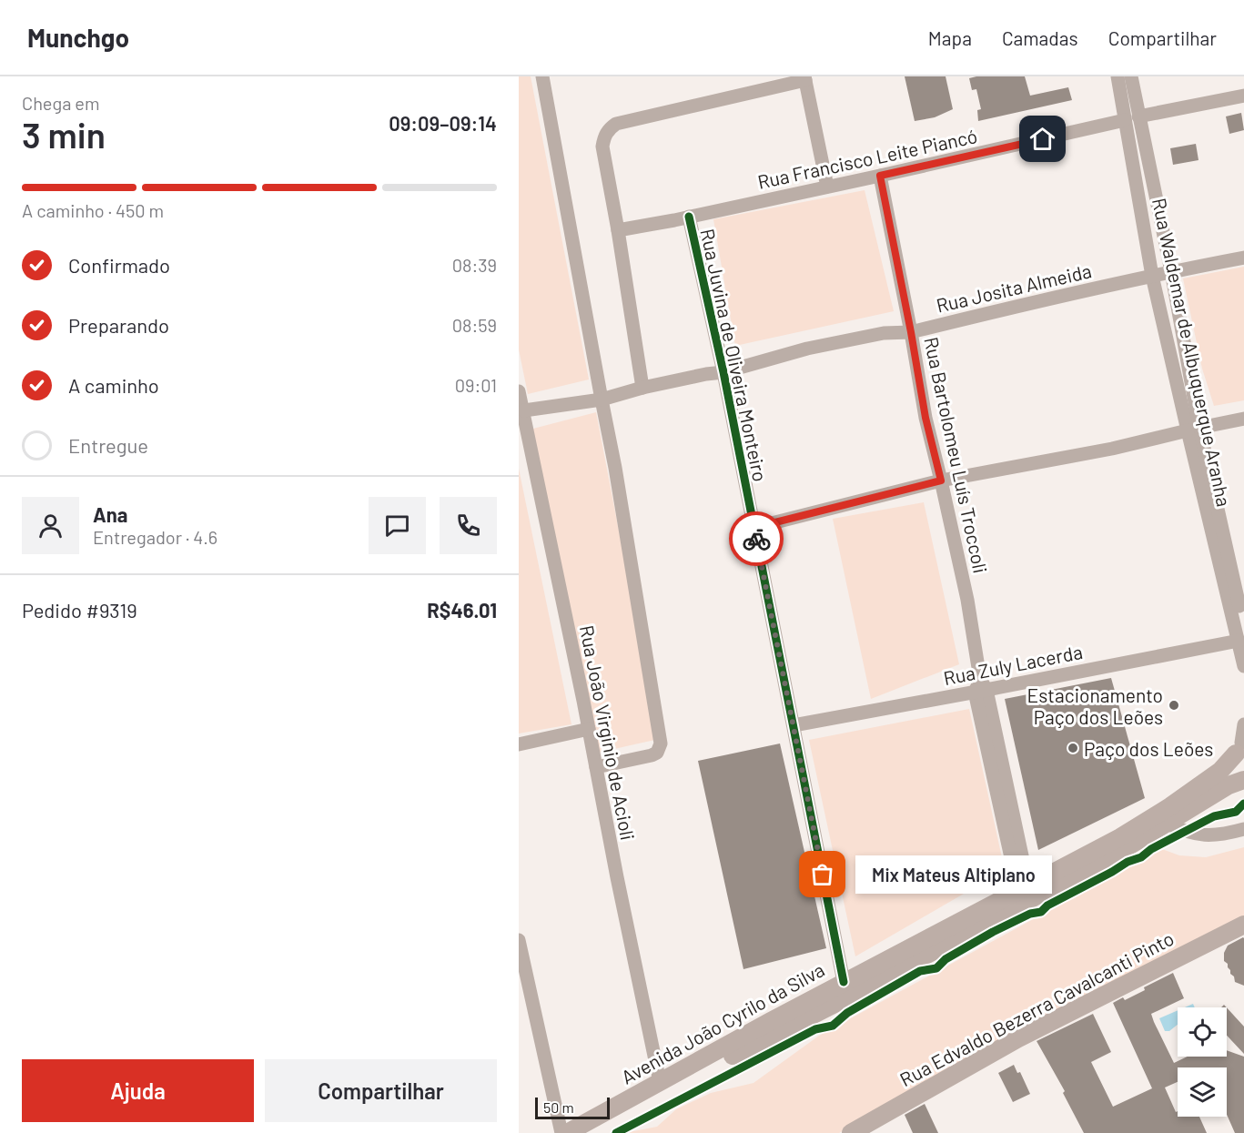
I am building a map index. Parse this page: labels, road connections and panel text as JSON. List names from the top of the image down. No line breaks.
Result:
{"streets":{"main road":["Rua Edvaldo Bezerra Cavalcanti Pinto","Avenida João Cyrilo da Silva"],"street":["Rua Francisco Leite Piancó","Rua Josita Almeida","Rua Waldemar de Albuquerque Aranha","Rua Juvina de Oliveira Monteiro","Rua Bartolomeu Luís Troccoli","Rua Zuly Lacerda","Rua João Virginio de Acioli"]},"crossings":[["Rua Francisco Leite Piancó","Rua Waldemar de Albuquerque Aranha"],["Rua Francisco Leite Piancó","Rua Juvina de Oliveira Monteiro"],["Rua Francisco Leite Piancó","Rua Bartolomeu Luís Troccoli"],["Rua Josita Almeida","Rua Waldemar de Albuquerque Aranha"],["Rua Josita Almeida","Rua Juvina de Oliveira Monteiro"],["Rua Josita Almeida","Rua Bartolomeu Luís Troccoli"],["Rua Josita Almeida","Rua João Virginio de Acioli"],["Rua Waldemar de Albuquerque Aranha","Rua Zuly Lacerda"],["Rua Juvina de Oliveira Monteiro","Rua Zuly Lacerda"],["Rua Juvina de Oliveira Monteiro","Avenida João Cyrilo da Silva"],["Rua Bartolomeu Luís Troccoli","Rua Zuly Lacerda"],["Rua Bartolomeu Luís Troccoli","Avenida João Cyrilo da Silva"],["Rua João Virginio de Acioli","Avenida João Cyrilo da Silva"]],"places":["Estacionamento Paço dos Leões","Paço dos Leões","Mix Mateus Altiplano"],"scale_bar":"50 m","page":{"header":"Munchgo","nav":["Mapa","Camadas","Compartilhar"],"heading":["3 min","Chega em","09:09–09:14"],"panel":["Ana","Entregador · 4.6","Pedido #9319","R$46.01"],"bar":"A caminho · 450 m","list":[["Confirmado","08:39"],["Preparando","08:59"],["A caminho","09:01"],"Entregue"],"bubble":"Mix Mateus Altiplano","buttons":["Ajuda","Compartilhar"],"scale":"50 m"}}
